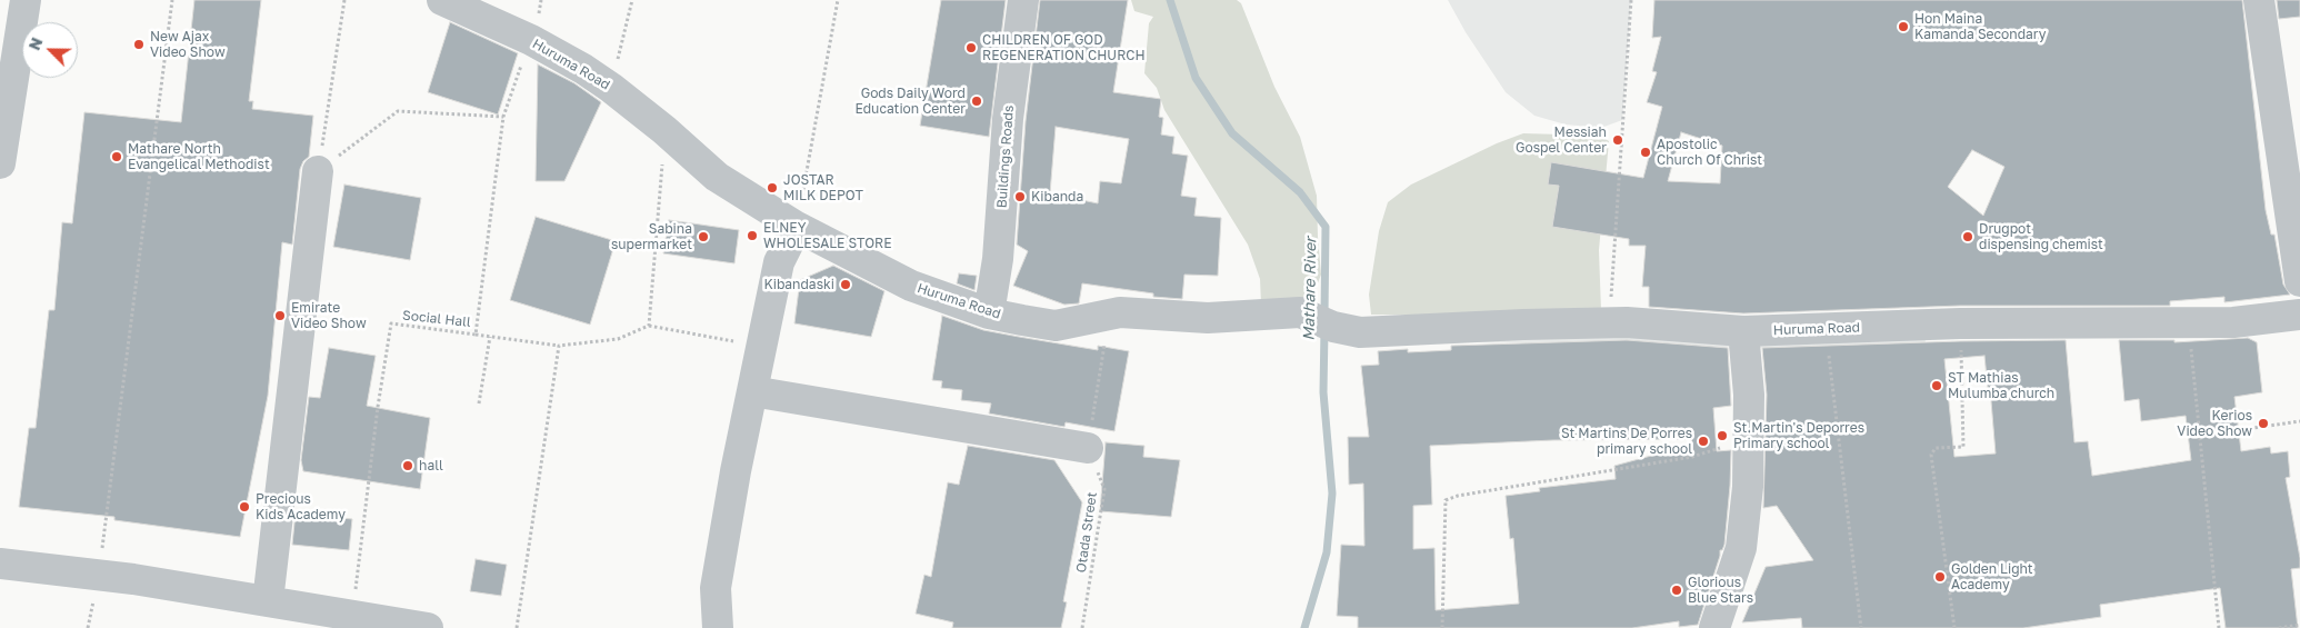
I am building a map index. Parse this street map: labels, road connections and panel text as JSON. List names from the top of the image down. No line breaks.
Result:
{"streets":{"street":["Huruma Road","Buildings Roads"],"path":["Social Hall","Otada Street"]},"crossings":[["Huruma Road","Buildings Roads"],["Huruma Road","Social Hall"]],"water":["Mathare River"],"places":["Hon Maina Kamanda Secondary","New Ajax Video Show","CHILDREN OF GOD REGENERATION CHURCH","Gods Daily Word Education Center","Messiah Gospel Center","Apostolic Church Of Christ","Mathare North Evangelical Methodist","JOSTAR MILK DEPOT","Kibanda","ELNEY WHOLESALE STORE","Sabina supermarket","Drugpot dispensing chemist","Kibandaski","Emirate Video Show","ST Mathias Mulumba church","Kerios Video Show","St.Martin's Deporres Primary school","St Martins De Porres primary school","hall","Precious Kids Academy","Golden Light Academy","Glorious Blue Stars"],"north":"top left"}
